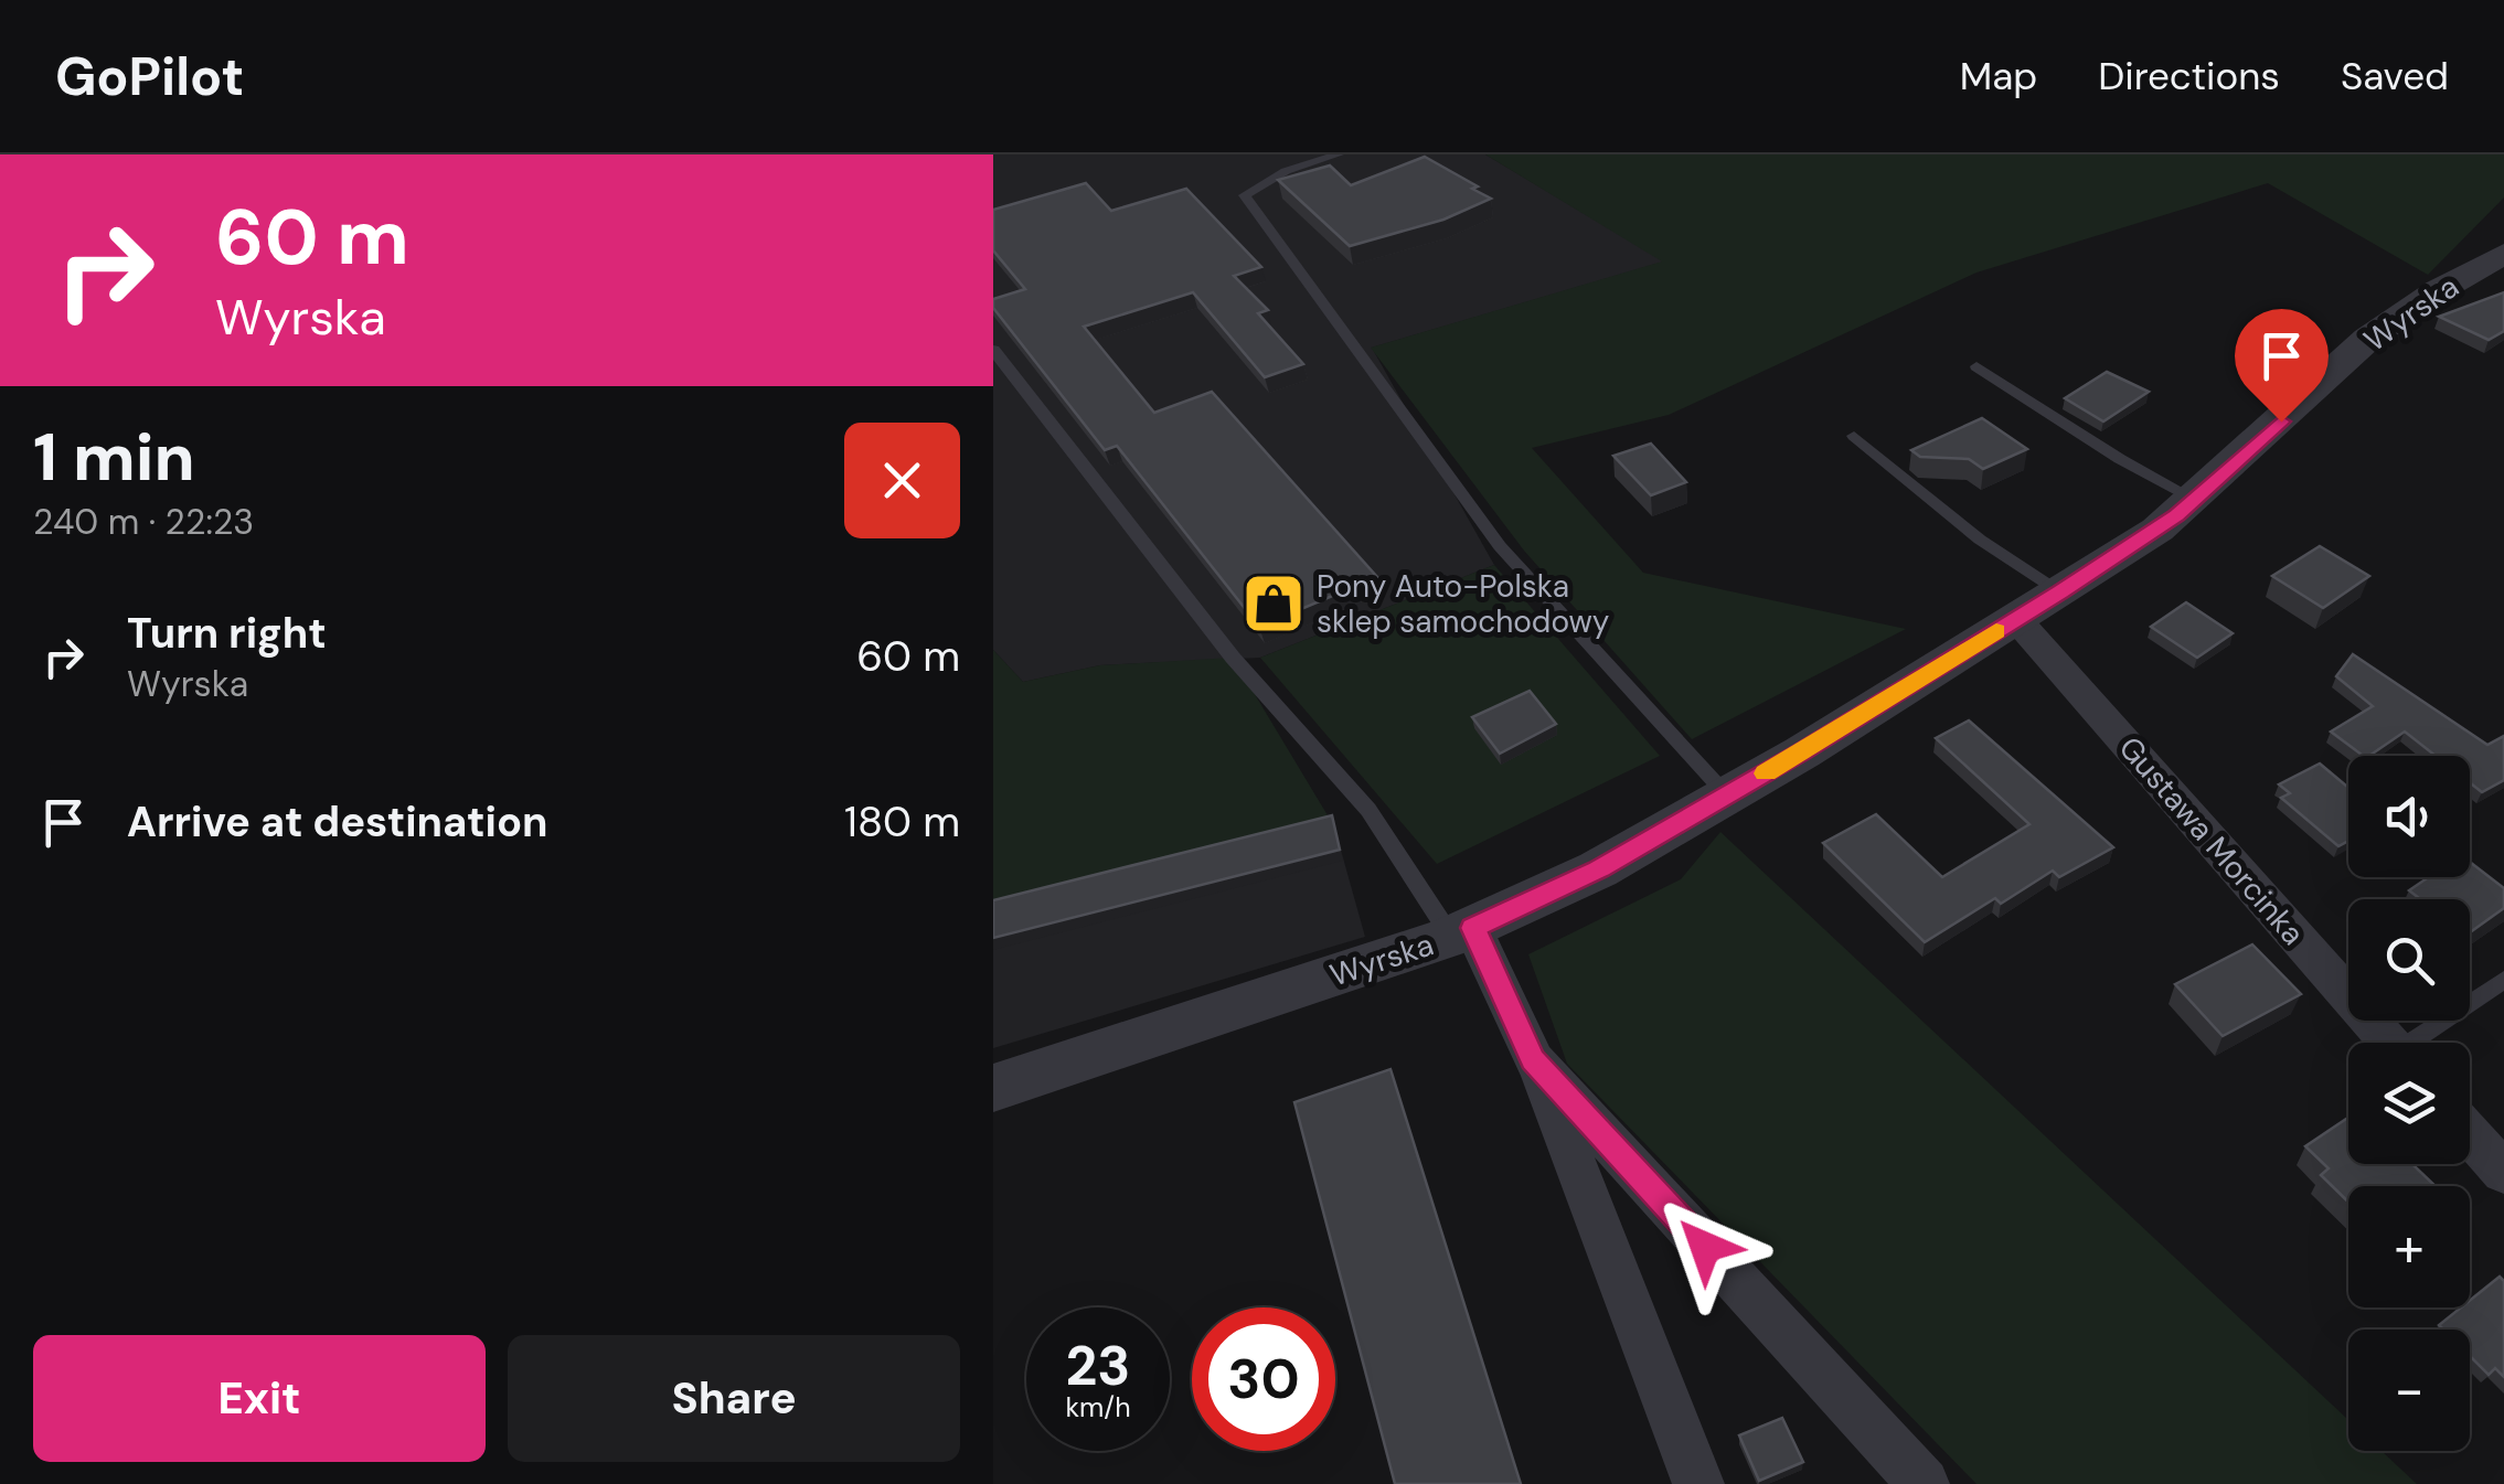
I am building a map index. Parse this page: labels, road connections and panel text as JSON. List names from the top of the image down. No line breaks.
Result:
{"streets":{"street":["Wyrska","Gustawa Morcinka"]},"crossings":[["Wyrska","Gustawa Morcinka"]],"places":{"shop":["Pony Auto-Polska sklep samochodowy"]},"page":{"header":"GoPilot","nav":["Map","Directions","Saved"],"turn":["60 m","Wyrska"],"heading":["1 min","240 m · 22:23"],"list":[{"name":"Turn right","note":"Wyrska","value":"60 m"},{"name":"Arrive at destination","value":"180 m"}],"map_buttons":["+","−"],"speed":"23 km/h","limit":"30","buttons":["Exit","Share"]}}
